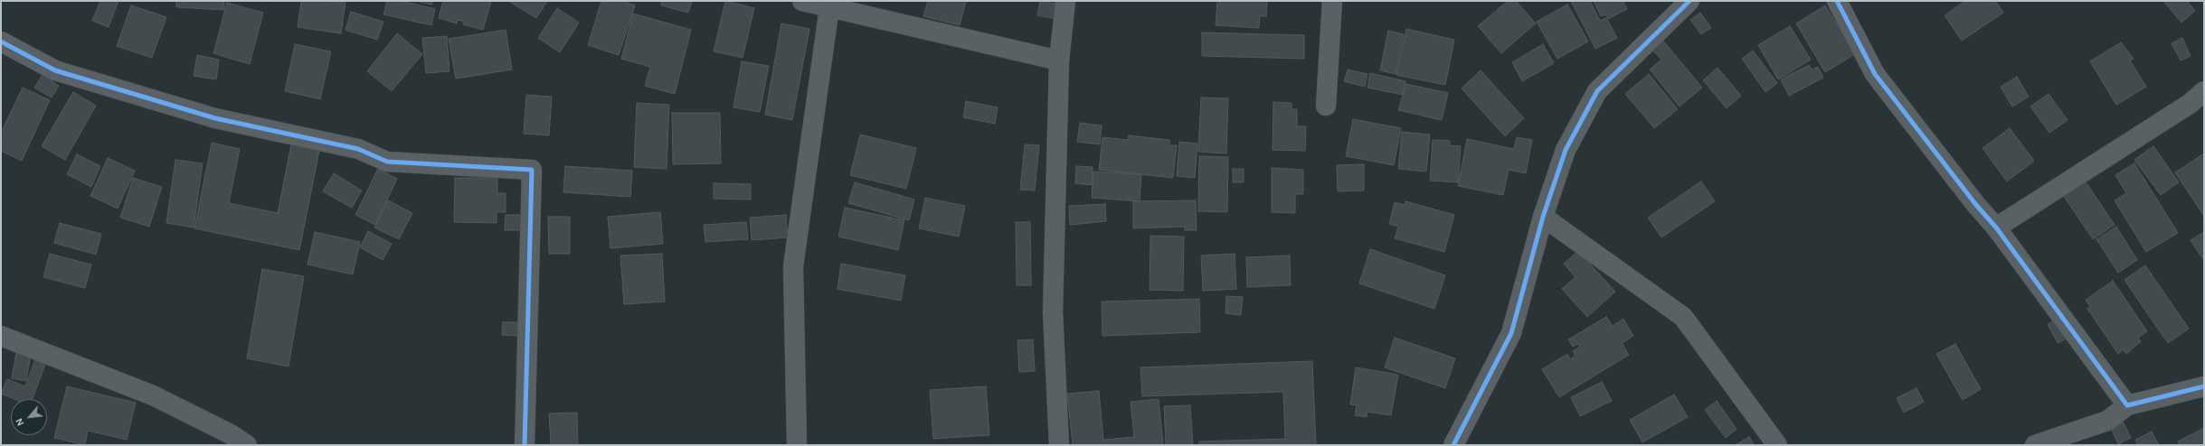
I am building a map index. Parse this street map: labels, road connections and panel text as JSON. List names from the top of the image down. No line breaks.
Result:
{"north":"bottom left"}
